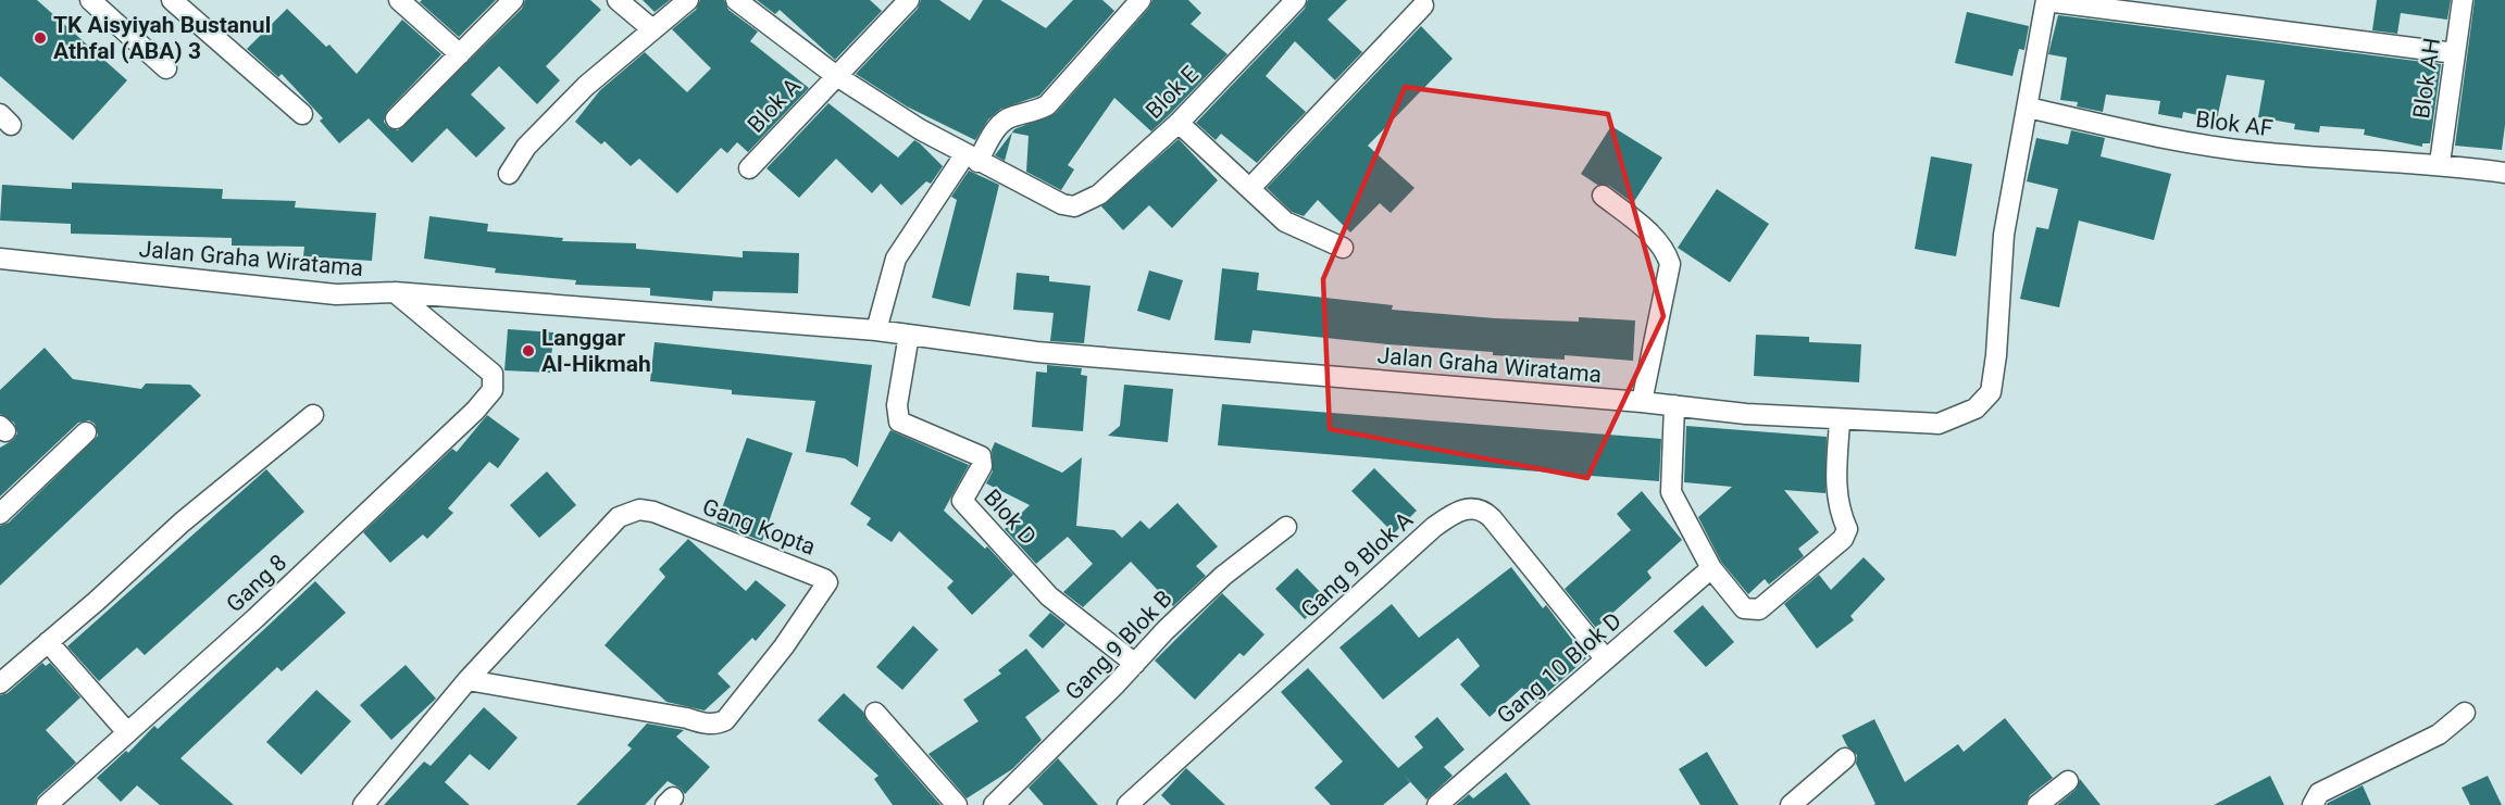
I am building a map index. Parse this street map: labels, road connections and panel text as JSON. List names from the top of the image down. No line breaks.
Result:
{"streets":{"street":["Blok AH","Blok E","Blok A","Blok AF","Jalan Graha Wiratama","Blok D","Gang Kopta","Gang 9 Blok A","Gang 8","Gang 9 Blok B","Gang 10 Blok D"]},"crossings":[["Blok AH","Blok AF"],["Blok AF","Jalan Graha Wiratama"],["Jalan Graha Wiratama","Blok D"],["Jalan Graha Wiratama","Gang 8"],["Blok D","Gang 9 Blok B"],["Gang 9 Blok A","Gang 10 Blok D"]],"places":["TK Aisyiyah Bustanul Athfal (ABA) 3","Langgar Al-Hikmah"]}
